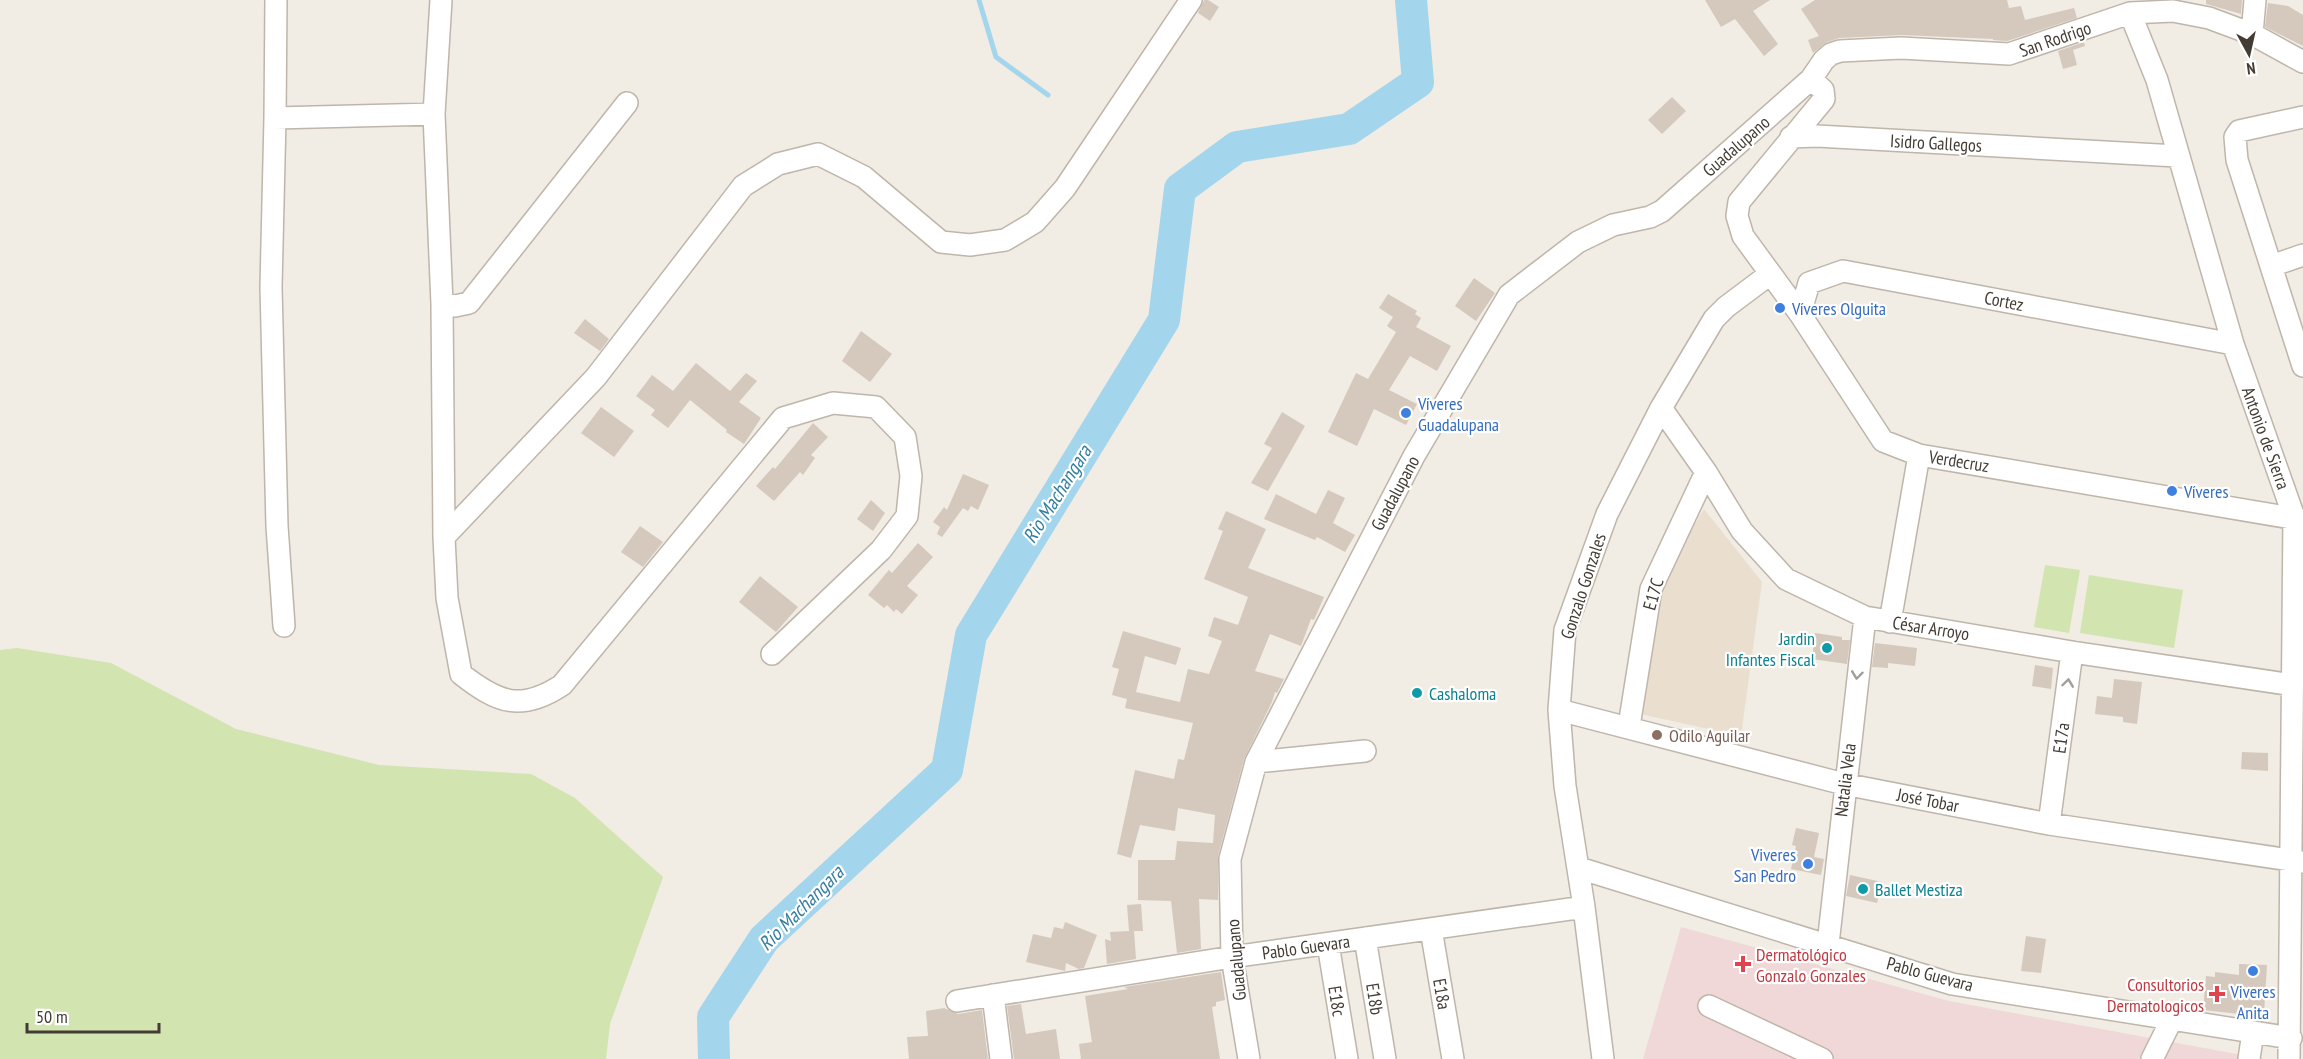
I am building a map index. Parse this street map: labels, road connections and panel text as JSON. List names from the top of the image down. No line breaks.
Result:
{"streets":{"street":["San Rodrigo","Isidro Gallegos","Guadalupano","Cortez","Antonio de Sierra","Verdecruz","Gonzalo Gonzales","E17C","César Arroyo","E17a","Natalia Vela","José Tobar","Pablo Guevara","E18a","E18b","E18c"]},"crossings":[["San Rodrigo","Guadalupano"],["San Rodrigo","Antonio de Sierra"],["Isidro Gallegos","Antonio de Sierra"],["Isidro Gallegos","Verdecruz"],["Guadalupano","Pablo Guevara"],["Cortez","Antonio de Sierra"],["Cortez","Verdecruz"],["Antonio de Sierra","Verdecruz"],["Antonio de Sierra","César Arroyo"],["Antonio de Sierra","José Tobar"],["Antonio de Sierra","Pablo Guevara"],["Verdecruz","Gonzalo Gonzales"],["Gonzalo Gonzales","César Arroyo"],["Gonzalo Gonzales","José Tobar"],["Gonzalo Gonzales","Pablo Guevara"],["E17C","César Arroyo"],["E17C","José Tobar"],["César Arroyo","E17a"],["César Arroyo","Natalia Vela"],["E17a","José Tobar"],["Natalia Vela","José Tobar"],["Natalia Vela","Pablo Guevara"],["Pablo Guevara","E18a"],["Pablo Guevara","E18b"],["Pablo Guevara","E18c"]],"one_way":["E17a","Natalia Vela"],"water":["Rio Machangara"],"places":{"other":["Víveres Olguita","Víveres Guadalupana","Víveres","Jardin Infantes Fiscal","Cashaloma","Odilo Aguilar","Viveres San Pedro","Ballet Mestiza","Viveres Anita"],"health":["Dermatológico Gonzalo Gonzales","Consultorios Dermatologicos"]},"scale_bar":"50 m","north":"bottom"}
